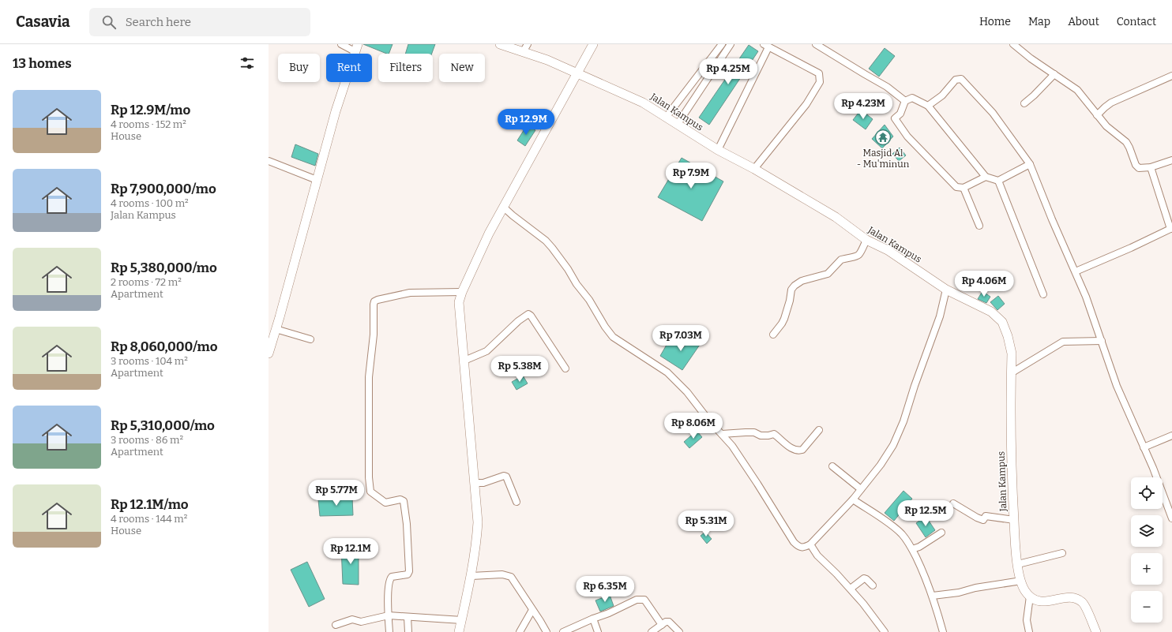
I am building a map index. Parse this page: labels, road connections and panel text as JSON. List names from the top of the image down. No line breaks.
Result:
{"streets":{"street":["Jalan Kampus"]},"places":{"temple":["Masjid Al - Mu'minun"]},"page":{"header":"Casavia","search":"Search here","nav":["Home","Map","About","Contact"],"heading":"13 homes","chip":["Buy","Rent","Filters","New"],"price":["Rp 4.25M","Rp 4.23M","Rp 12.9M","Rp 7.9M","Rp 4.06M","Rp 7.03M","Rp 5.38M","Rp 8.06M","Rp 5.77M","Rp 12.5M","Rp 5.31M","Rp 12.1M","Rp 6.35M"],"list":[{"name":"Rp 12.9M/mo","note":"4 rooms · 152 m² · House"},{"name":"Rp 7,900,000/mo","note":"4 rooms · 100 m² · Jalan Kampus"},{"name":"Rp 5,380,000/mo","note":"2 rooms · 72 m² · Apartment"},{"name":"Rp 8,060,000/mo","note":"3 rooms · 104 m² · Apartment"},{"name":"Rp 5,310,000/mo","note":"3 rooms · 86 m² · Apartment"},{"name":"Rp 12.1M/mo","note":"4 rooms · 144 m² · House"}],"map_buttons":["+","−"]}}
